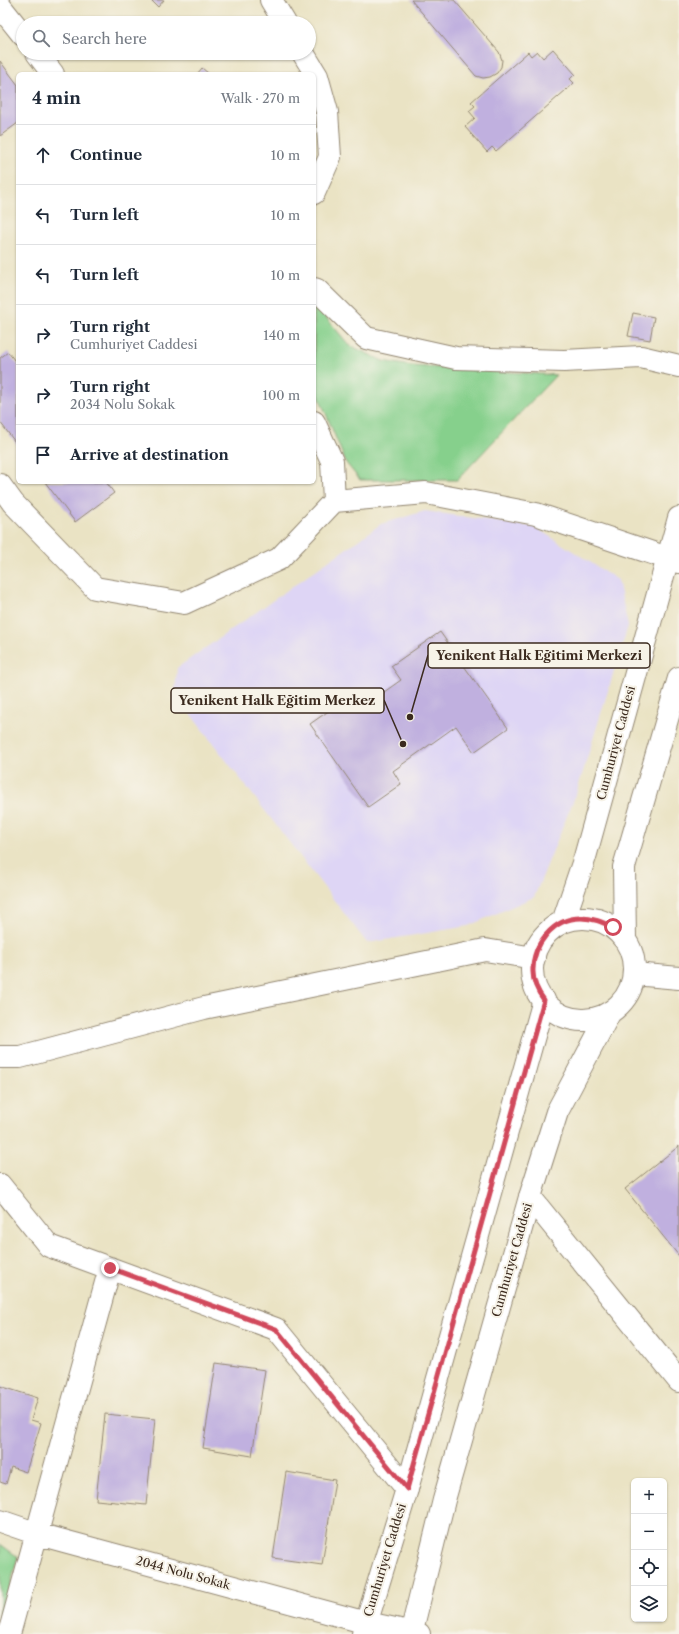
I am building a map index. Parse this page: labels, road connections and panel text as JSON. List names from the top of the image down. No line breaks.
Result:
{"streets":{"street":["Cumhuriyet Caddesi","2044 Nolu Sokak"]},"crossings":[["Cumhuriyet Caddesi","2044 Nolu Sokak"]],"places":["Yenikent Halk Eğitimi Merkezi","Yenikent Halk Eğitim Merkez"],"page":{"search":"Search here","heading":["4 min","Walk · 270 m"],"list":[["Continue","10 m"],["Turn left","10 m"],["Turn left","10 m"],["Turn right","Cumhuriyet Caddesi","140 m"],["Turn right","2034 Nolu Sokak","100 m"],"Arrive at destination"],"map_buttons":["+","−"]}}
